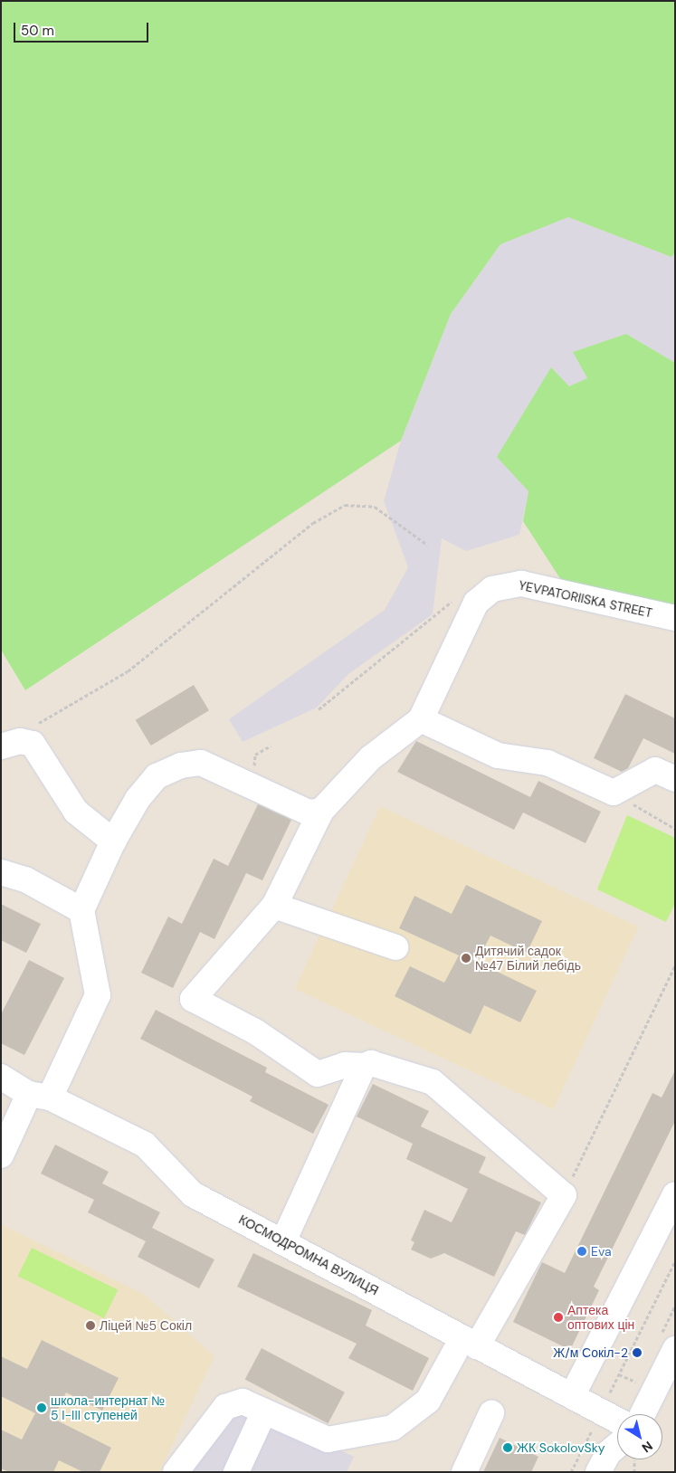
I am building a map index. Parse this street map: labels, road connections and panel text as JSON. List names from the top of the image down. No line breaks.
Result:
{"streets":{"street":["YEVPATORIISKA STREET","КОСМОДРОМНА ВУЛИЦЯ"]},"places":["Дитячий садок №47 Білий лебідь","Eva","Аптека оптових цін","Ліцей №5 Сокіл","Ж/м Сокіл-2","школа-интернат № 5 I-III ступеней","ЖК SokolovSky"],"scale_bar":"50 m","north":"bottom right"}
